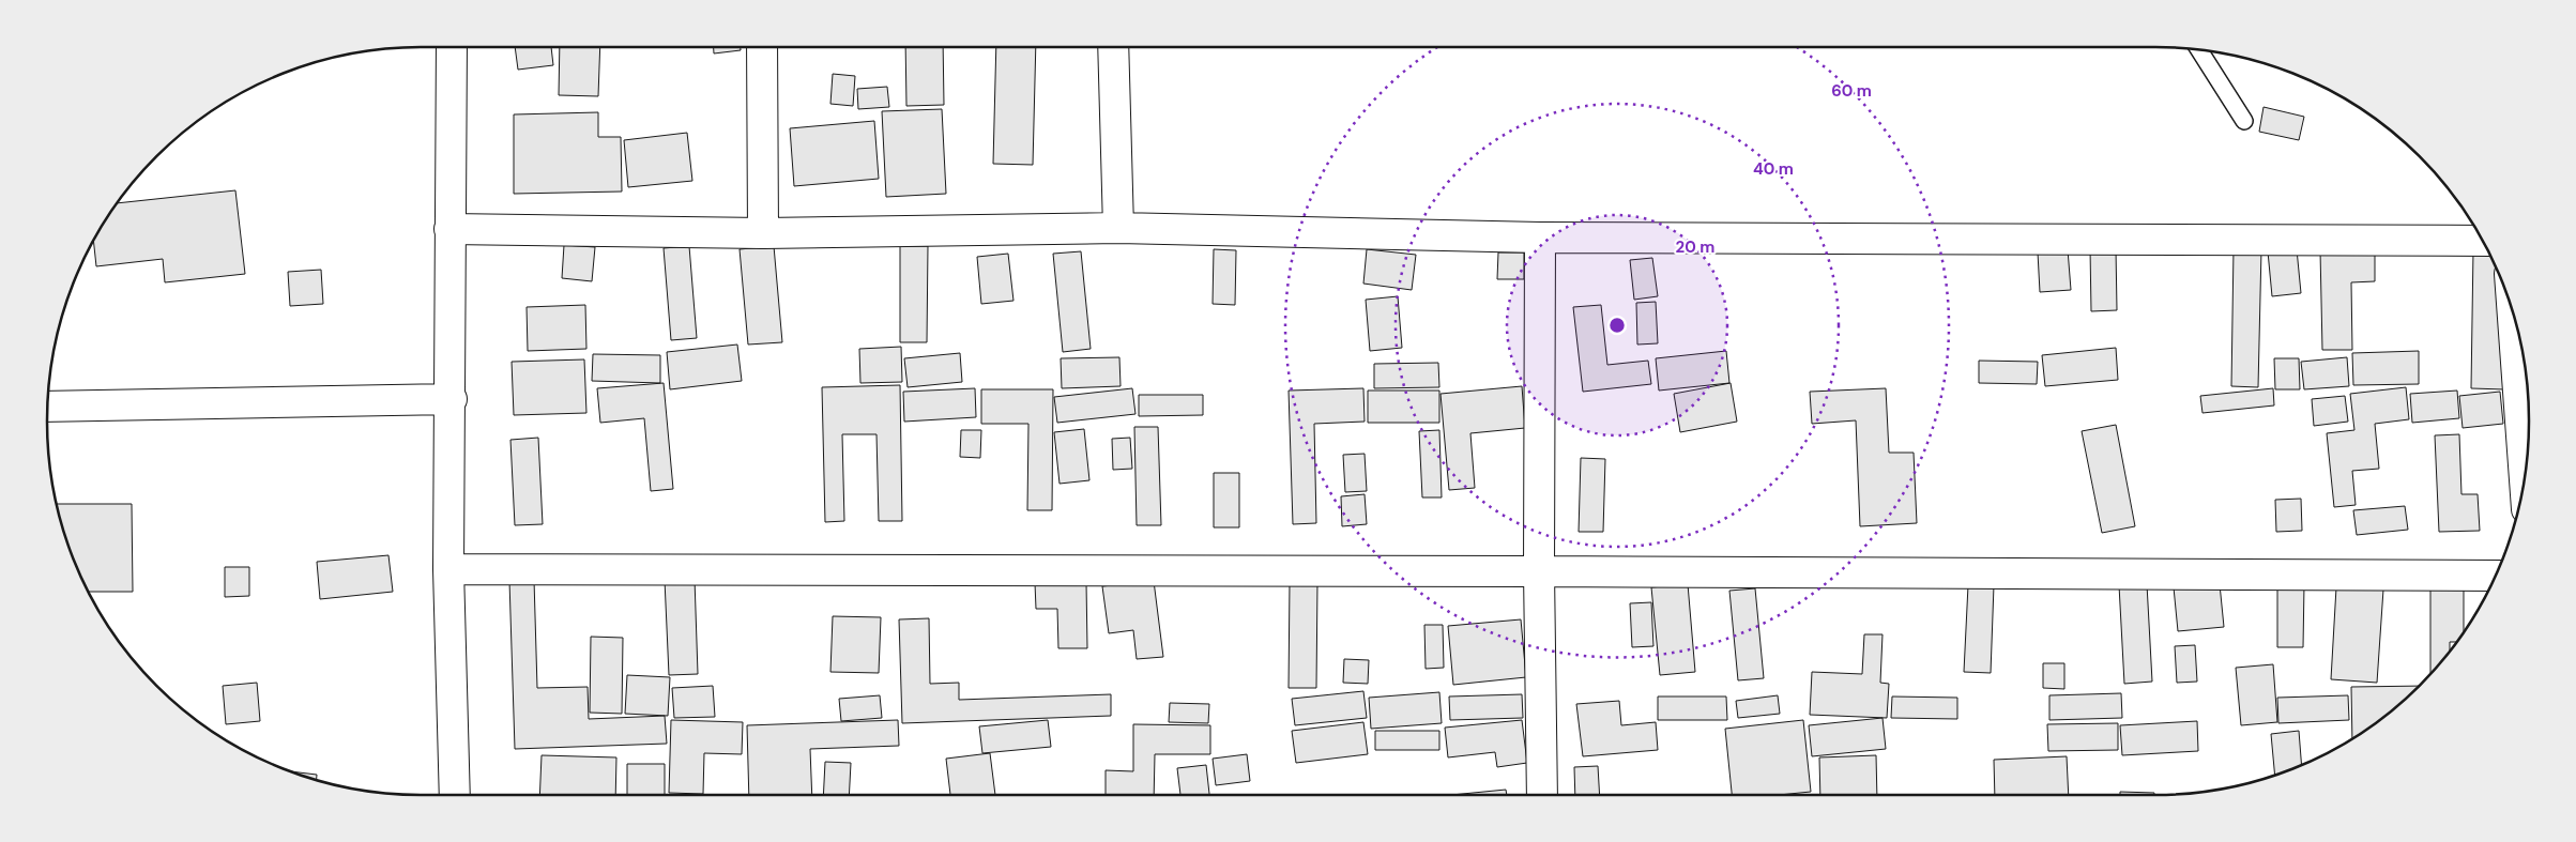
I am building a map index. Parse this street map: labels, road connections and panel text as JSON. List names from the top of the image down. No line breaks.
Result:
{"rings":["60 m","40 m","20 m"]}
